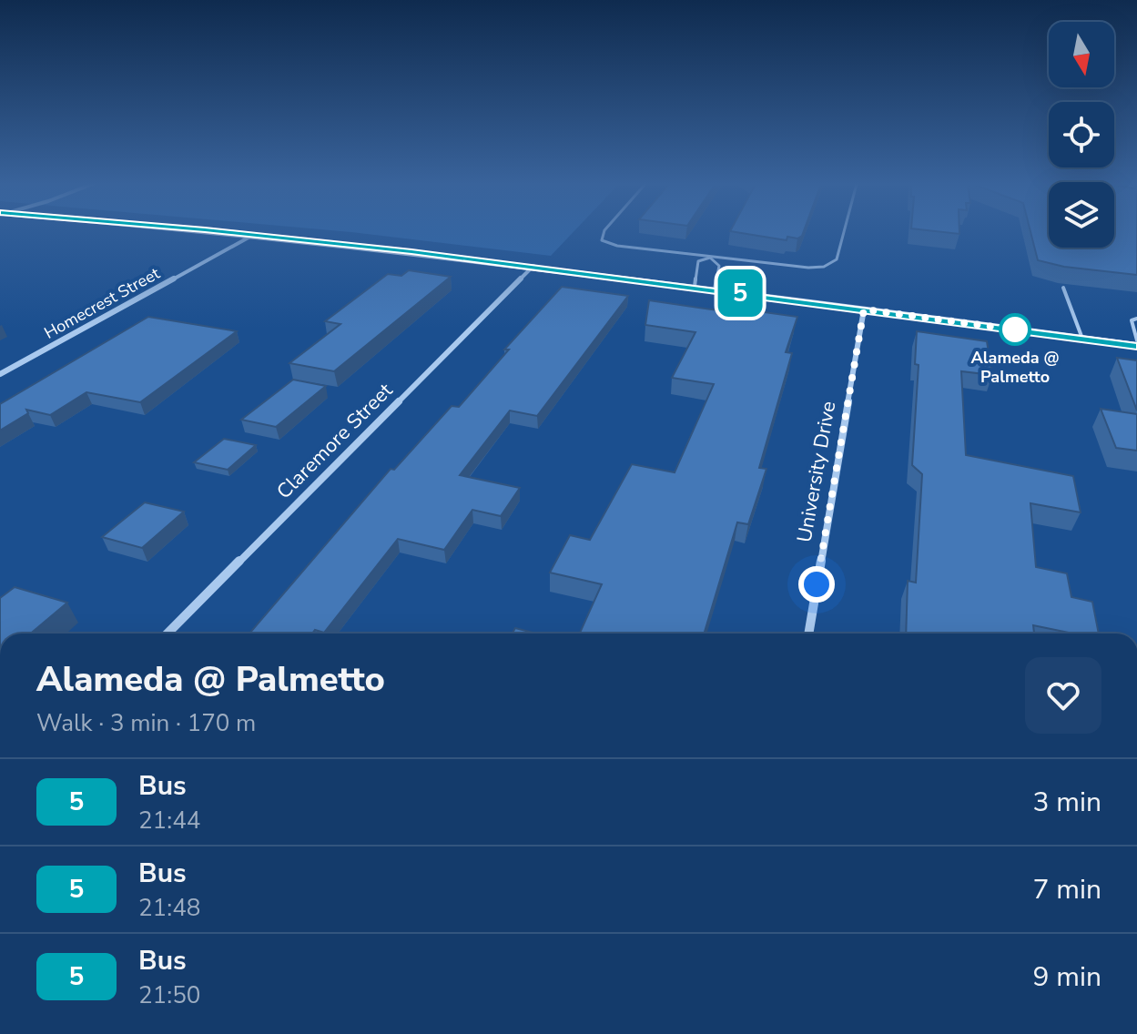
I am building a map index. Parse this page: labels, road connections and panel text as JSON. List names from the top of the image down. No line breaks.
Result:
{"streets":{"street":["Homecrest Street","Claremore Street","University Drive"]},"places":["Alameda @ Palmetto"],"lines":["bus line 5"],"north":"bottom","page":{"on_map":"5","heading":["Alameda @ Palmetto","Walk · 3 min · 170 m"],"list":[{"mark":"5","name":"Bus","note":"21:44","value":"3 min"},{"mark":"5","name":"Bus","note":"21:48","value":"7 min"},{"mark":"5","name":"Bus","note":"21:50","value":"9 min"}]}}
